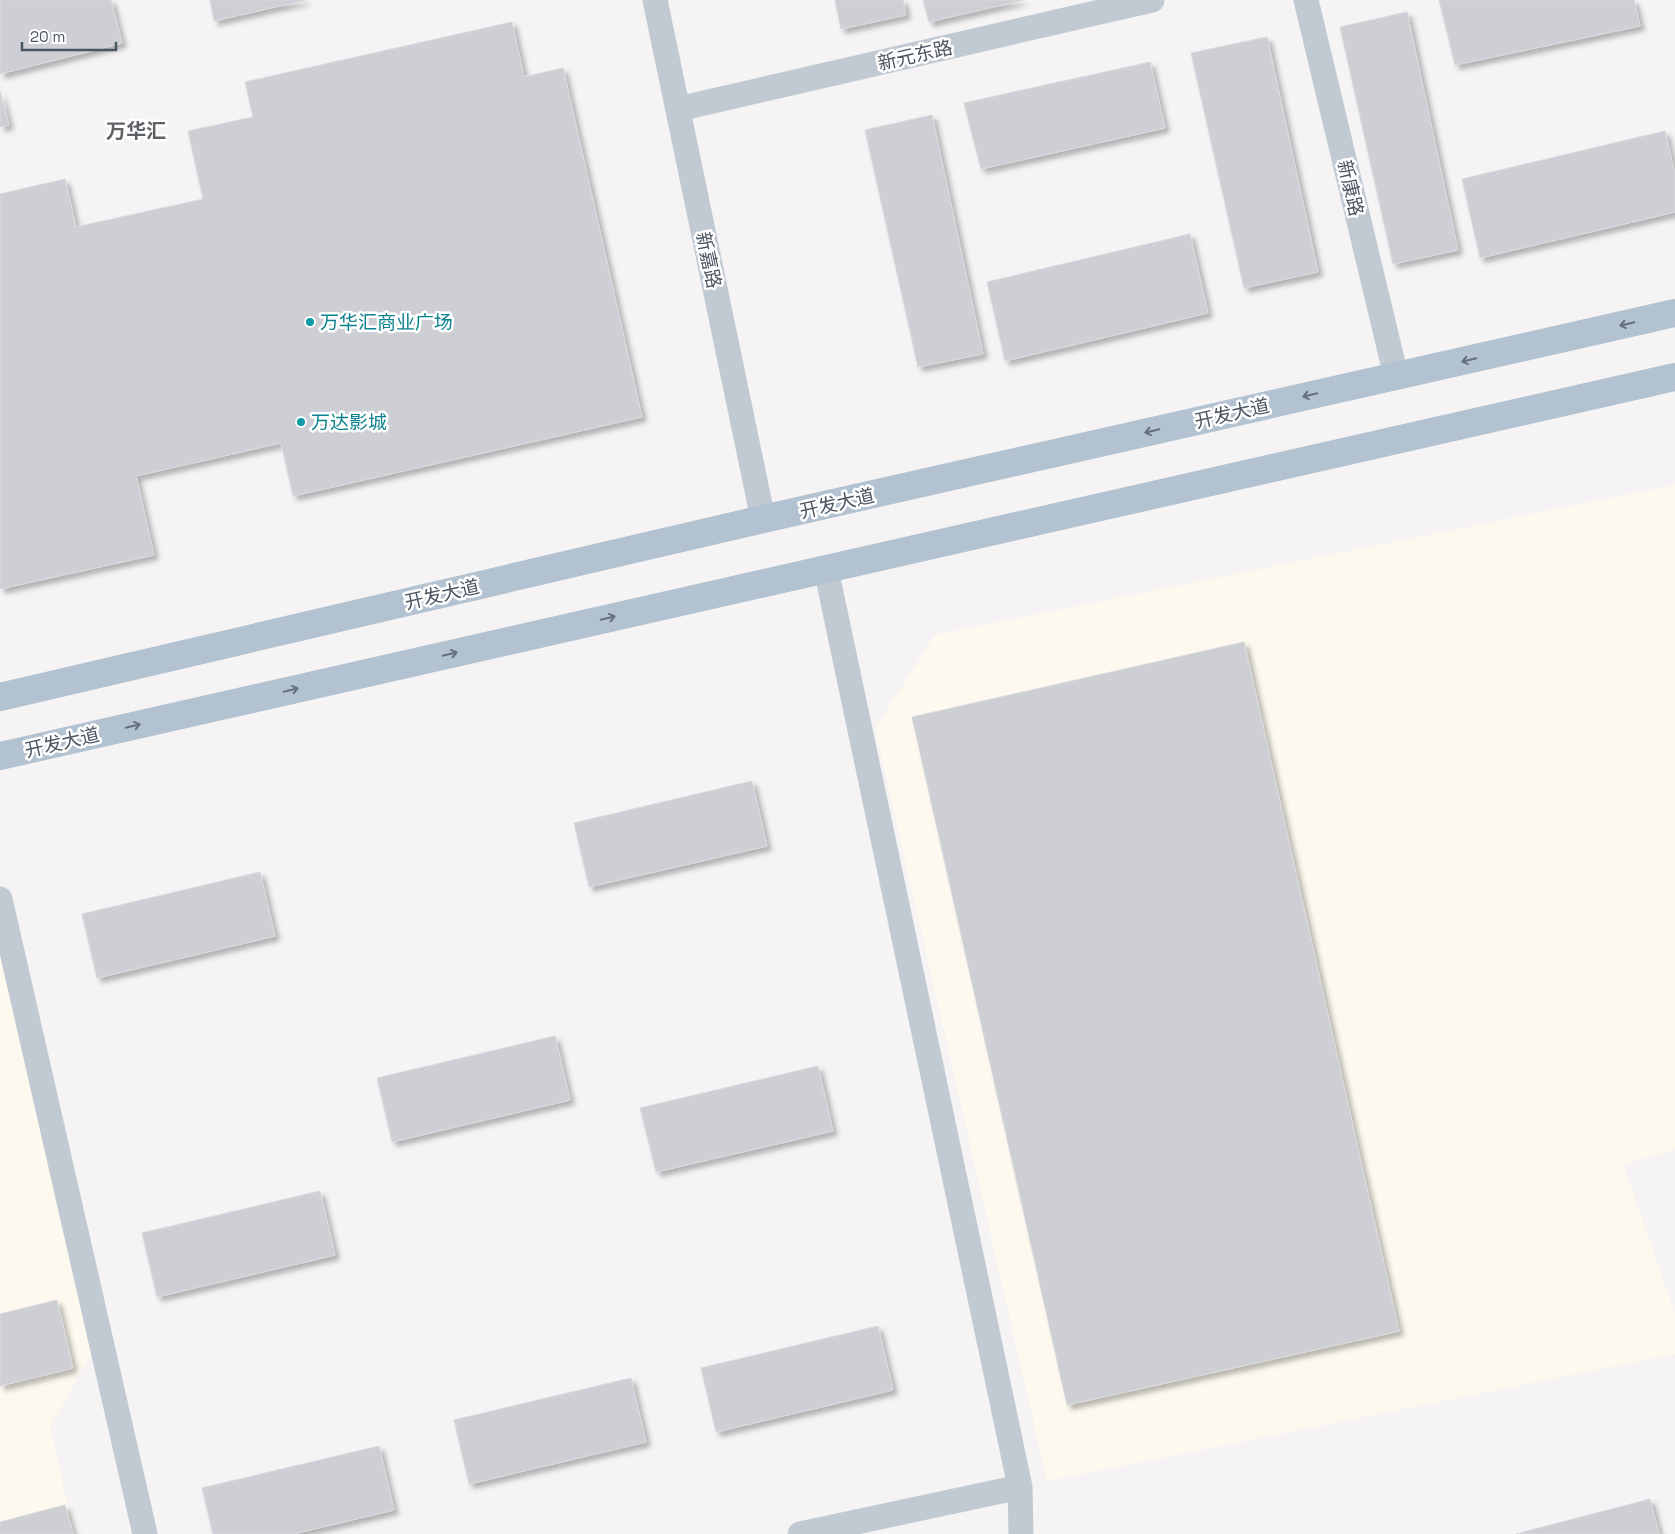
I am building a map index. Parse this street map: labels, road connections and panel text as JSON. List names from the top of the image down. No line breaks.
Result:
{"streets":{"main road":["开发大道"],"street":["新元东路","新康路","新嘉路"]},"crossings":[["新元东路","新嘉路"],["新康路","开发大道"],["新嘉路","开发大道"]],"districts":["万华汇"],"places":["万华汇商业广场","万达影城"],"scale_bar":"20 m"}
